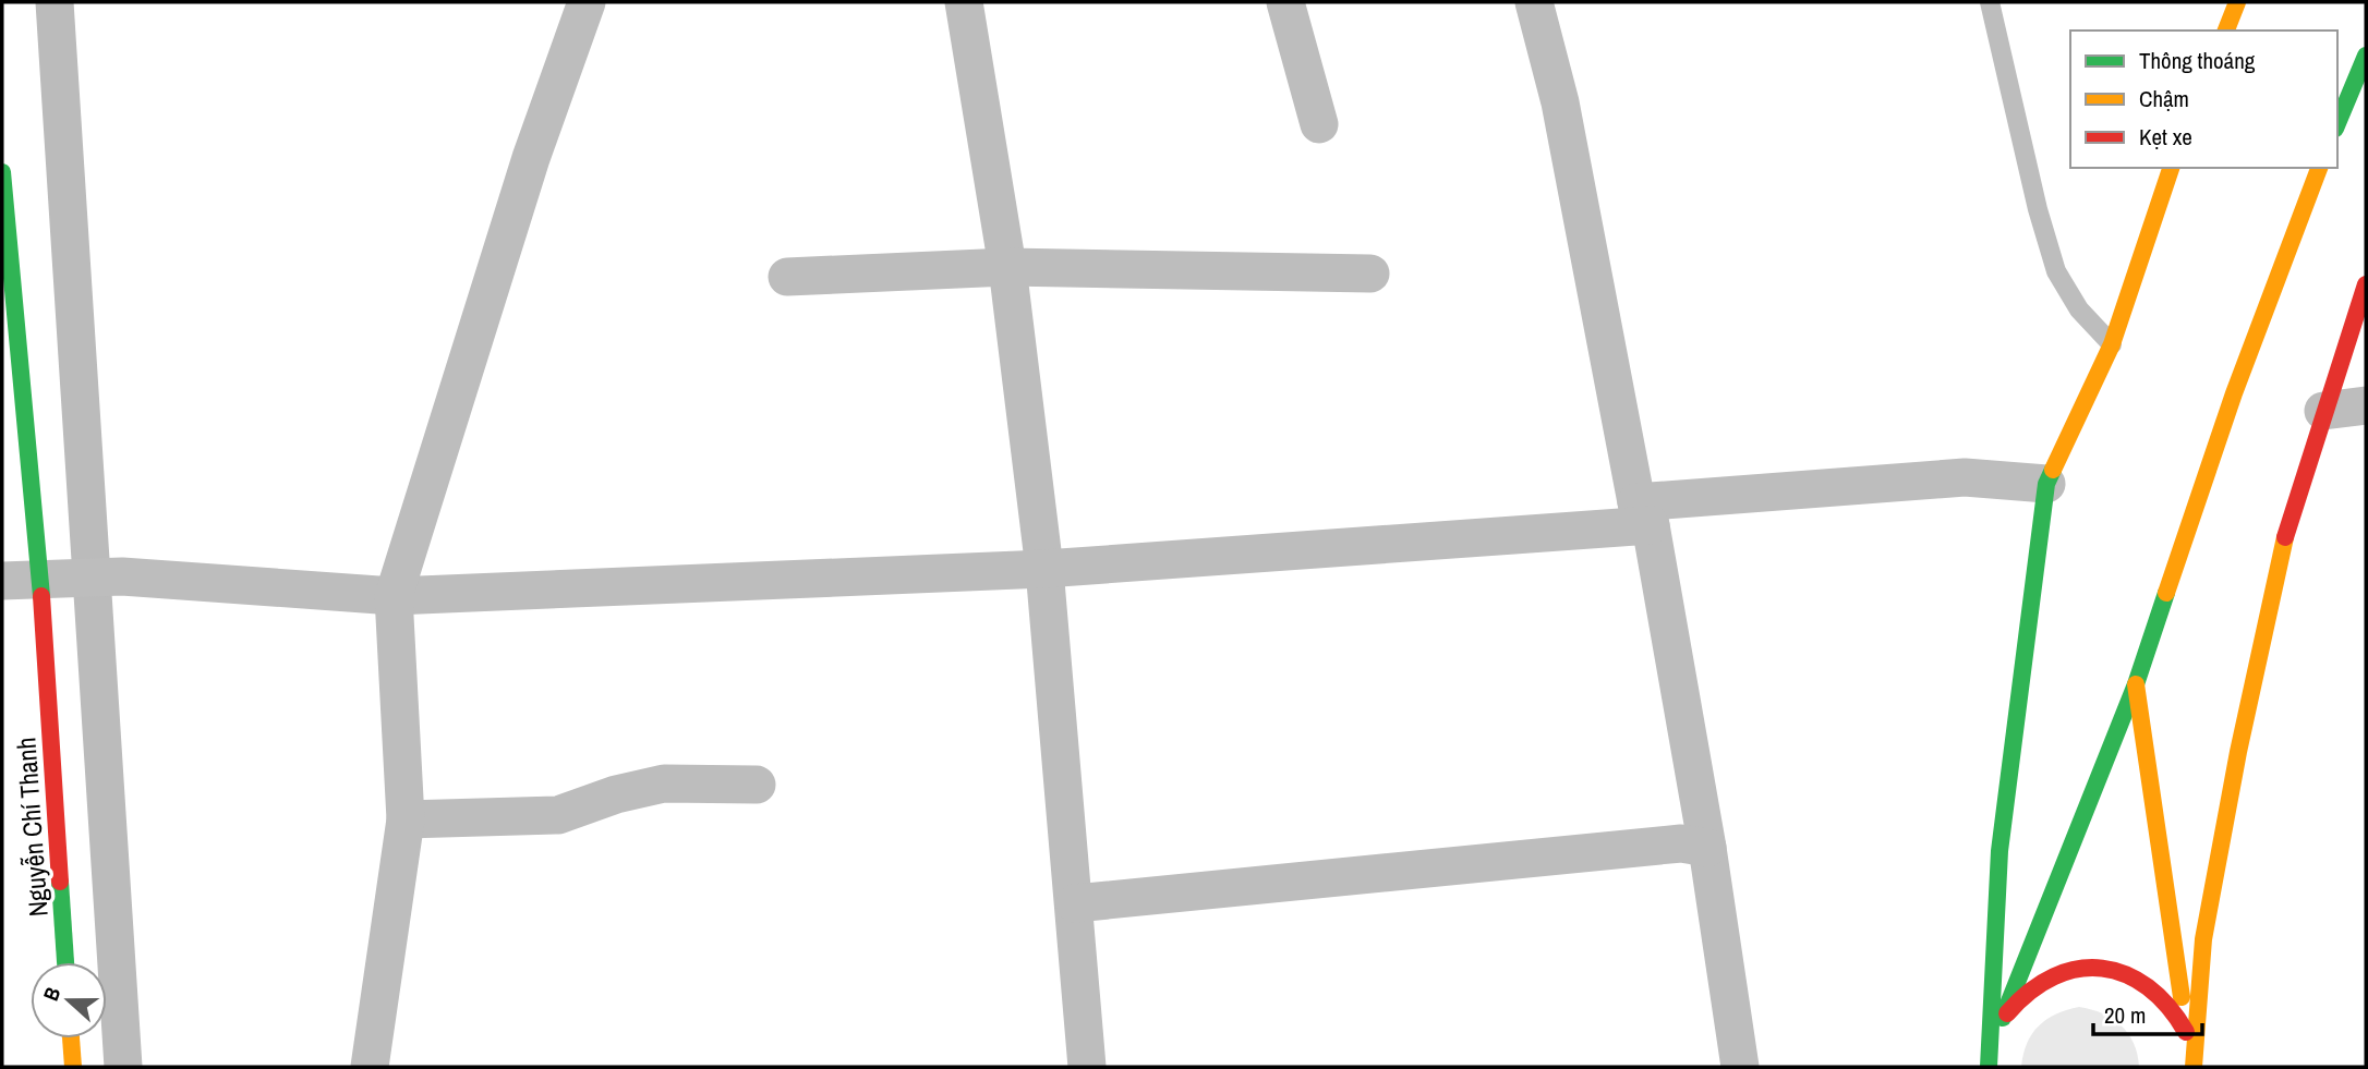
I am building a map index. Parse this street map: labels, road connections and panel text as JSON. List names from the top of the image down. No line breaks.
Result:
{"streets":{"street":["Nguyễn Chí Thanh"]},"legend":["Thông thoáng","Chậm","Kẹt xe"],"scale_bar":"20 m","north":"left"}
